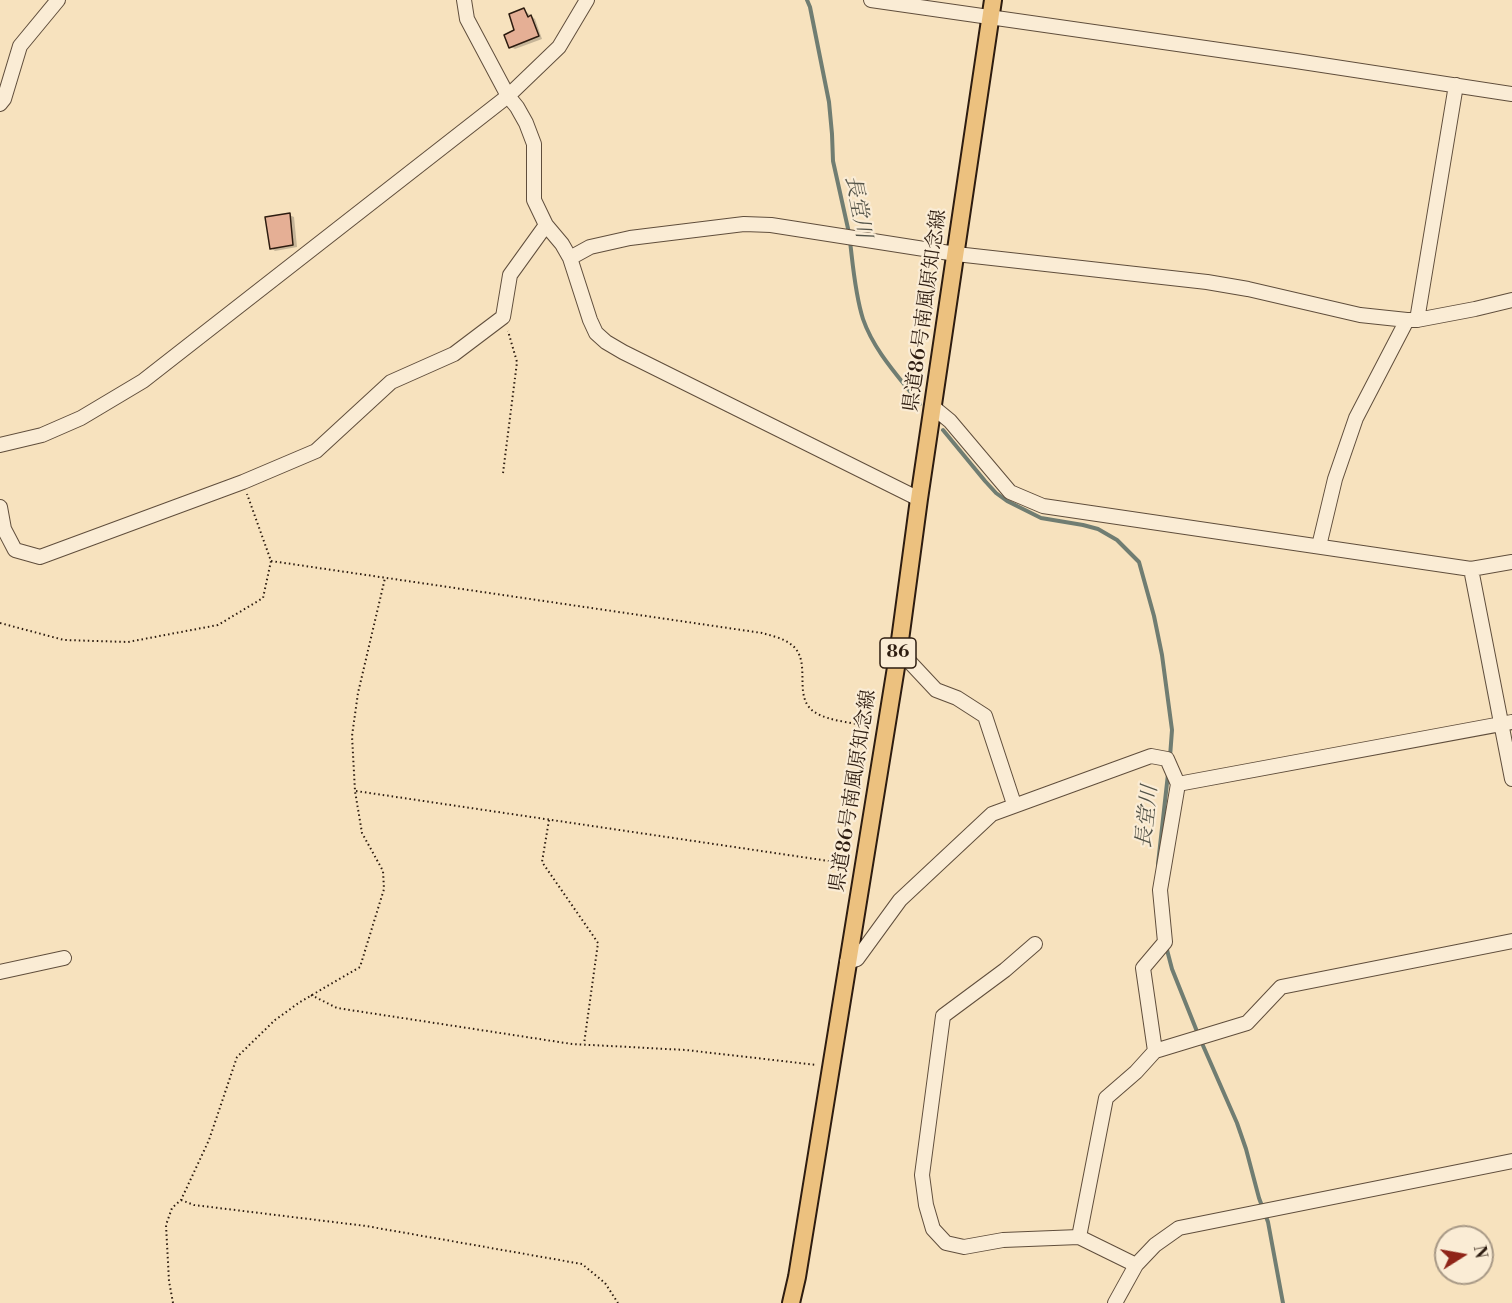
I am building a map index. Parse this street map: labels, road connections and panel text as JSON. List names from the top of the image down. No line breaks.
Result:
{"streets":{"main road":["県道86号南風原知念線","86"]},"water":["長堂川"],"north":"right"}
